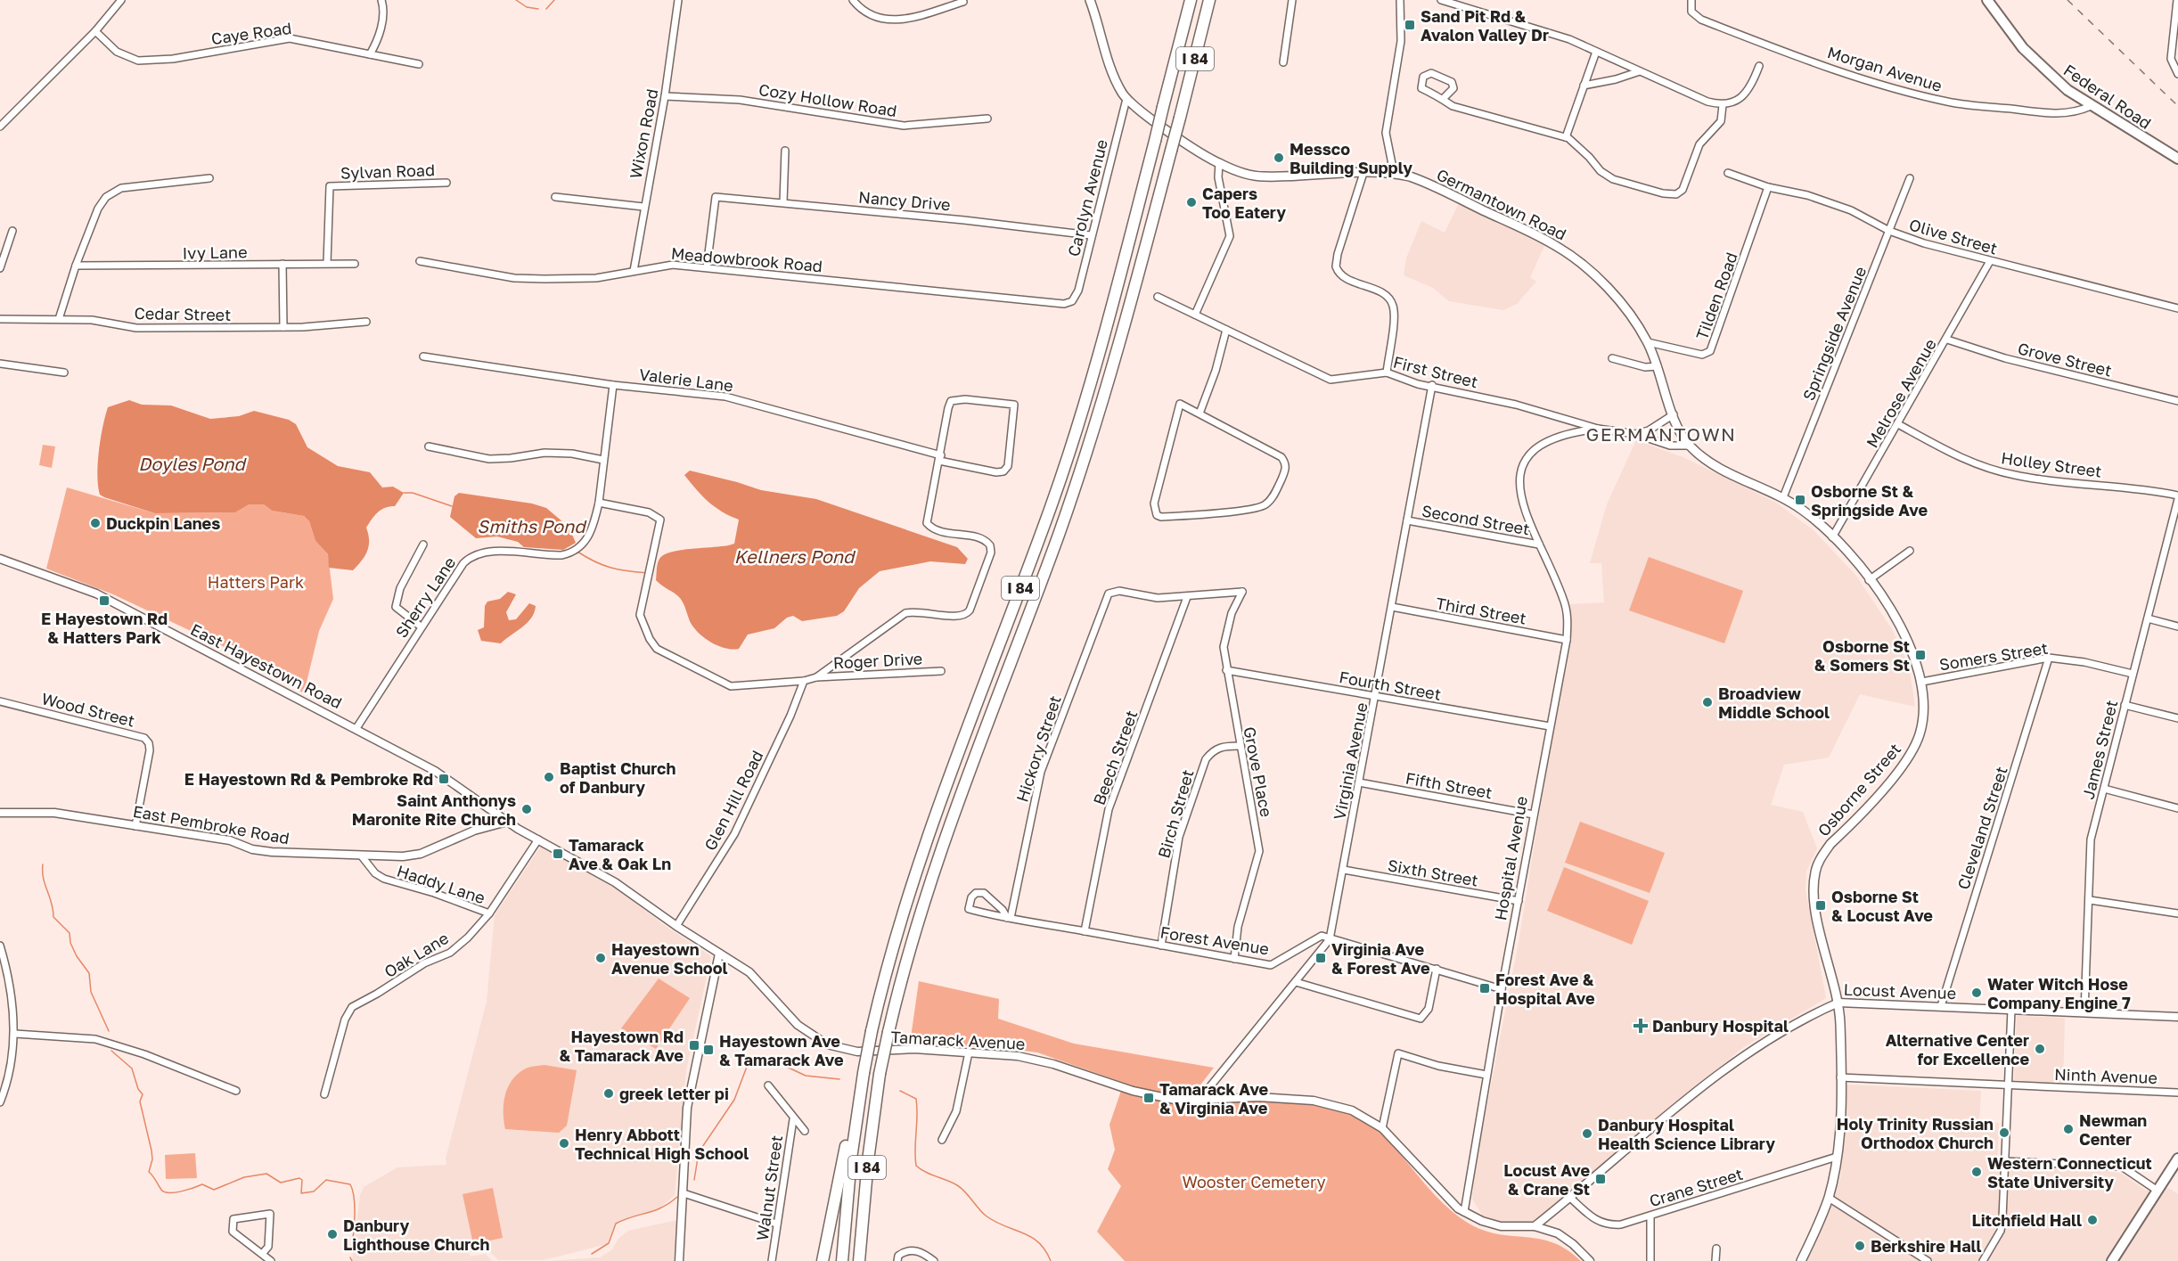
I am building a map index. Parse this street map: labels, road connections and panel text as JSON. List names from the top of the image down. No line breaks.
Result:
{"streets":{"highway":["I 84"],"main road":["Federal Road","Germantown Road","Osborne Street"],"street":["Caye Road","Morgan Avenue","Cozy Hollow Road","Wixon Road","Sylvan Road","Carolyn Avenue","Nancy Drive","Olive Street","Ivy Lane","Meadowbrook Road","Tilden Road","Cedar Street","Springside Avenue","Grove Street","First Street","Valerie Lane","Melrose Avenue","Holley Street","Second Street","Sherry Lane","Third Street","Somers Street","Roger Drive","East Hayestown Road","Fourth Street","Wood Street","Hickory Street","James Street","Beech Street","Virginia Avenue","Grove Place","Fifth Street","Glen Hill Road","Birch Street","East Pembroke Road","Cleveland Street","Hospital Avenue","Sixth Street","Haddy Lane","Forest Avenue","Oak Lane","Locust Avenue","Tamarack Avenue","Ninth Avenue","Crane Street","Walnut Street"]},"crossings":[["Morgan Avenue","Federal Road"],["Cozy Hollow Road","Wixon Road"],["Wixon Road","Meadowbrook Road"],["Sylvan Road","Ivy Lane"],["Carolyn Avenue","Nancy Drive"],["Carolyn Avenue","Germantown Road"],["Carolyn Avenue","Meadowbrook Road"],["Nancy Drive","Meadowbrook Road"],["Germantown Road","Tilden Road"],["Germantown Road","First Street"],["Germantown Road","Osborne Street"],["Olive Street","Tilden Road"],["Olive Street","Springside Avenue"],["Olive Street","Melrose Avenue"],["Springside Avenue","Osborne Street"],["Grove Street","Melrose Avenue"],["First Street","Virginia Avenue"],["First Street","Hospital Avenue"],["Valerie Lane","Sherry Lane"],["Melrose Avenue","Holley Street"],["Melrose Avenue","Osborne Street"],["Holley Street","James Street"],["Second Street","Virginia Avenue"],["Second Street","Hospital Avenue"],["Sherry Lane","East Hayestown Road"],["Third Street","Virginia Avenue"],["Third Street","Hospital Avenue"],["Somers Street","James Street"],["Somers Street","Osborne Street"],["Somers Street","Cleveland Street"],["East Hayestown Road","East Pembroke Road"],["East Hayestown Road","Tamarack Avenue"],["Fourth Street","Virginia Avenue"],["Fourth Street","Grove Place"],["Fourth Street","Hospital Avenue"],["Wood Street","East Pembroke Road"],["Hickory Street","Beech Street"],["Hickory Street","Grove Place"],["Hickory Street","Forest Avenue"],["James Street","Locust Avenue"],["Beech Street","Grove Place"],["Beech Street","Forest Avenue"],["Virginia Avenue","Fifth Street"],["Virginia Avenue","Sixth Street"],["Virginia Avenue","Forest Avenue"],["Virginia Avenue","Tamarack Avenue"],["Grove Place","Birch Street"],["Grove Place","Forest Avenue"],["Fifth Street","Hospital Avenue"],["Osborne Street","Locust Avenue"],["Osborne Street","Ninth Avenue"],["Osborne Street","Crane Street"],["Glen Hill Road","Tamarack Avenue"],["Birch Street","Forest Avenue"],["East Pembroke Road","Haddy Lane"],["East Pembroke Road","Tamarack Avenue"],["Cleveland Street","Locust Avenue"],["Hospital Avenue","Sixth Street"],["Hospital Avenue","Forest Avenue"],["Hospital Avenue","Tamarack Avenue"],["Haddy Lane","Oak Lane"],["Oak Lane","Tamarack Avenue"],["Locust Avenue","Crane Street"]],"districts":["GERMANTOWN"],"water":["Doyles Pond","Smiths Pond","Kellners Pond"],"parks":["Hatters Park","Wooster Cemetery"],"places":{"transit":["Sand Pit Rd & Avalon Valley Dr","Osborne St & Springside Ave","E Hayestown Rd & Hatters Park","Osborne St & Somers St","E Hayestown Rd & Pembroke Rd","Tamarack Ave & Oak Ln","Osborne St & Locust Ave","Virginia Ave & Forest Ave","Forest Ave & Hospital Ave","Hayestown Rd & Tamarack Ave","Hayestown Ave & Tamarack Ave","Tamarack Ave & Virginia Ave","Locust Ave & Crane St"],"other":["Messco Building Supply","Capers Too Eatery","Duckpin Lanes","Broadview Middle School","Baptist Church of Danbury","Saint Anthonys Maronite Rite Church","Hayestown Avenue School","Water Witch Hose Company Engine 7","Alternative Center for Excellence","greek letter pi","Newman Center","Holy Trinity Russian Orthodox Church","Danbury Hospital Health Science Library","Henry Abbott Technical High School","Western Connecticut State University","Litchfield Hall","Danbury Lighthouse Church","Berkshire Hall"],"health":["Danbury Hospital"]}}
